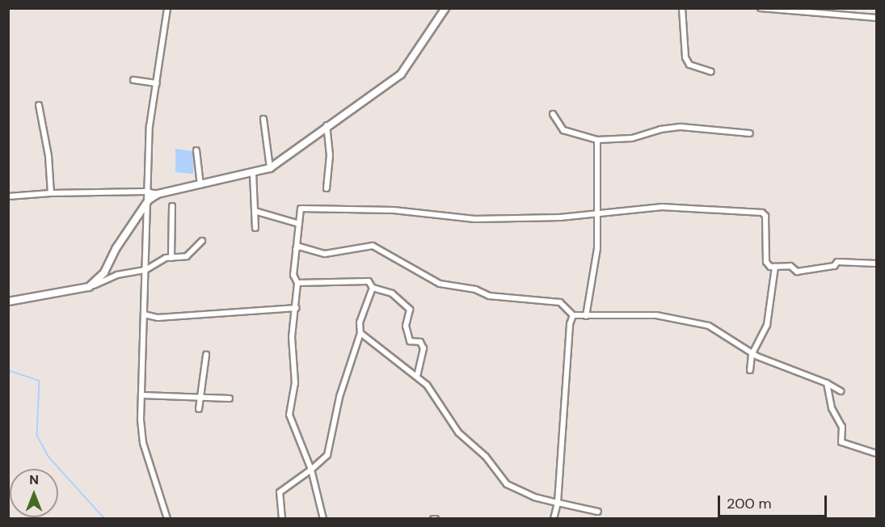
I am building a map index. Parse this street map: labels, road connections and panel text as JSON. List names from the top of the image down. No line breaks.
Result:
{"scale_bar":"200 m","north":"top"}
